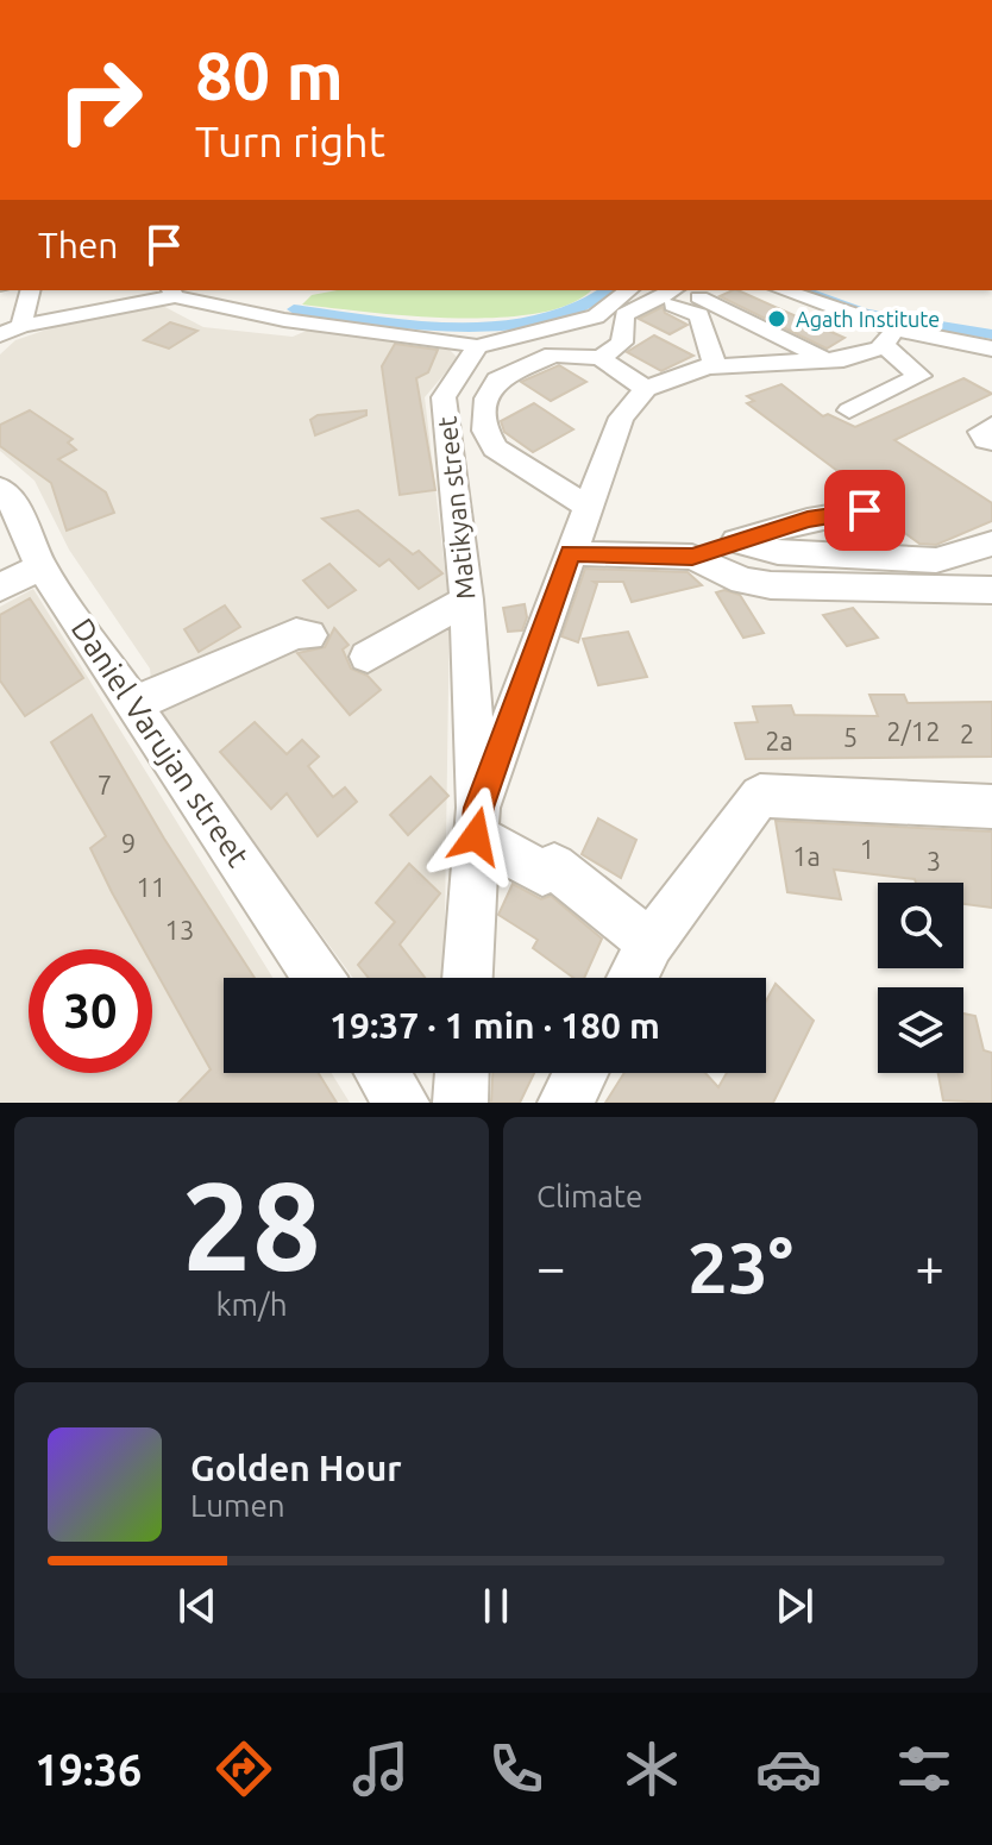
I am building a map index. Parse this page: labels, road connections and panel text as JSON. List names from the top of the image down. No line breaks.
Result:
{"streets":{"street":["Matikyan street","Daniel Varujan street"]},"places":["Agath Institute"],"house_numbers":["2/12","2","5","2a","7","9","1","1a","3","11","13"],"page":{"turn":["80 m","Turn right"],"then":"Then","limit":"30","trip":"19:37 · 1 min · 180 m","tile":[["28","km/h"],"Climate"],"heat":["−","23°","+"],"song":["Golden Hour","Lumen"],"tabs":"19:36"}}
